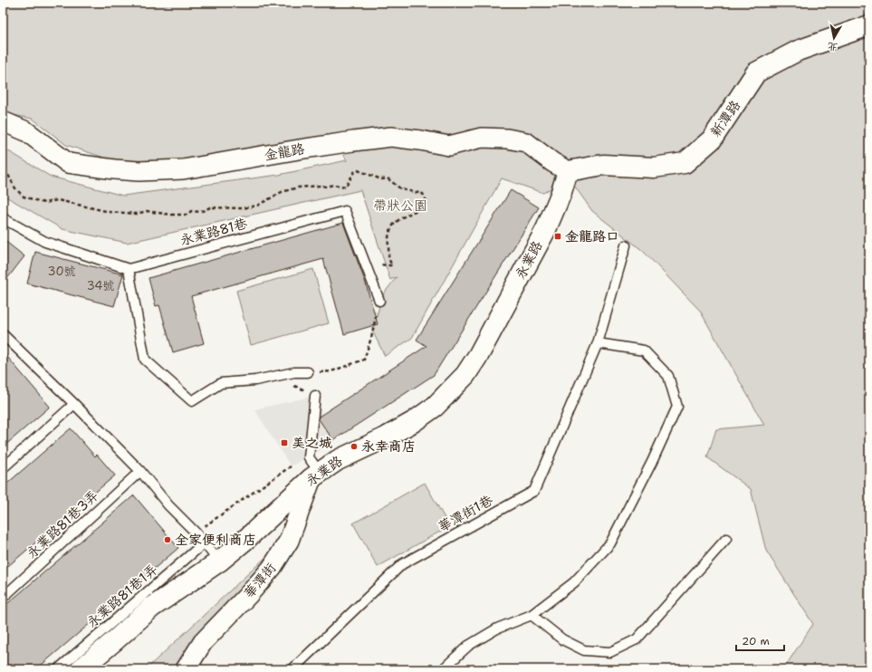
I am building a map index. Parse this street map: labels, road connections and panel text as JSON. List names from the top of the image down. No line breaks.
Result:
{"streets":{"street":["新潭路","金龍路","永業路","華潭街"],"lane":["永業路81巷","華潭街1巷","永業路81巷3弄","永業路81巷1弄"]},"crossings":[["新潭路","金龍路"],["新潭路","永業路"],["金龍路","永業路"],["永業路","華潭街"]],"parks":["帶狀公園"],"places":{"transit":["金龍路口","美之城"],"other":["永幸商店","全家便利商店"]},"house_numbers":["30號","34號"],"scale_bar":"20 m","north":"bottom"}
